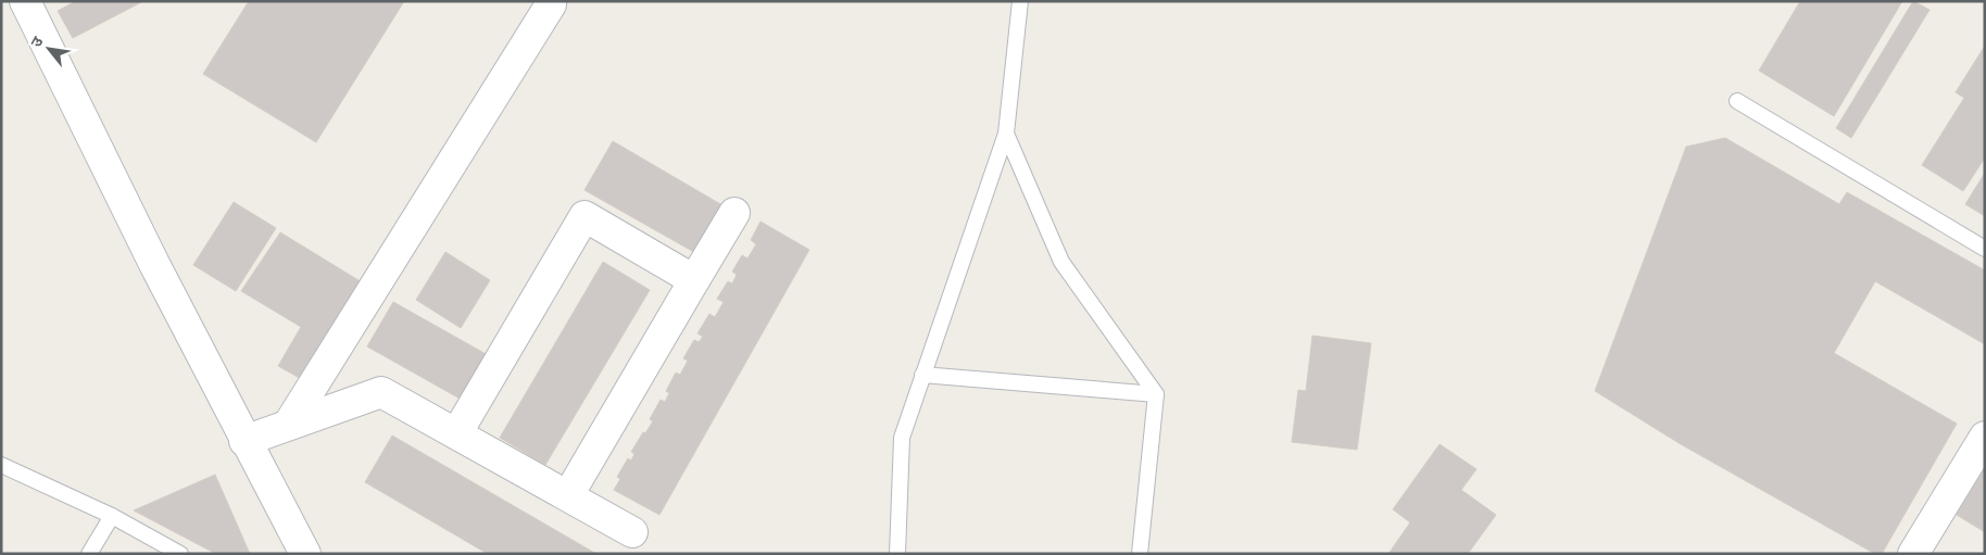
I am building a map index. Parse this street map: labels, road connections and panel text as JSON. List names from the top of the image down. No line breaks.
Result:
{"north":"top left"}
